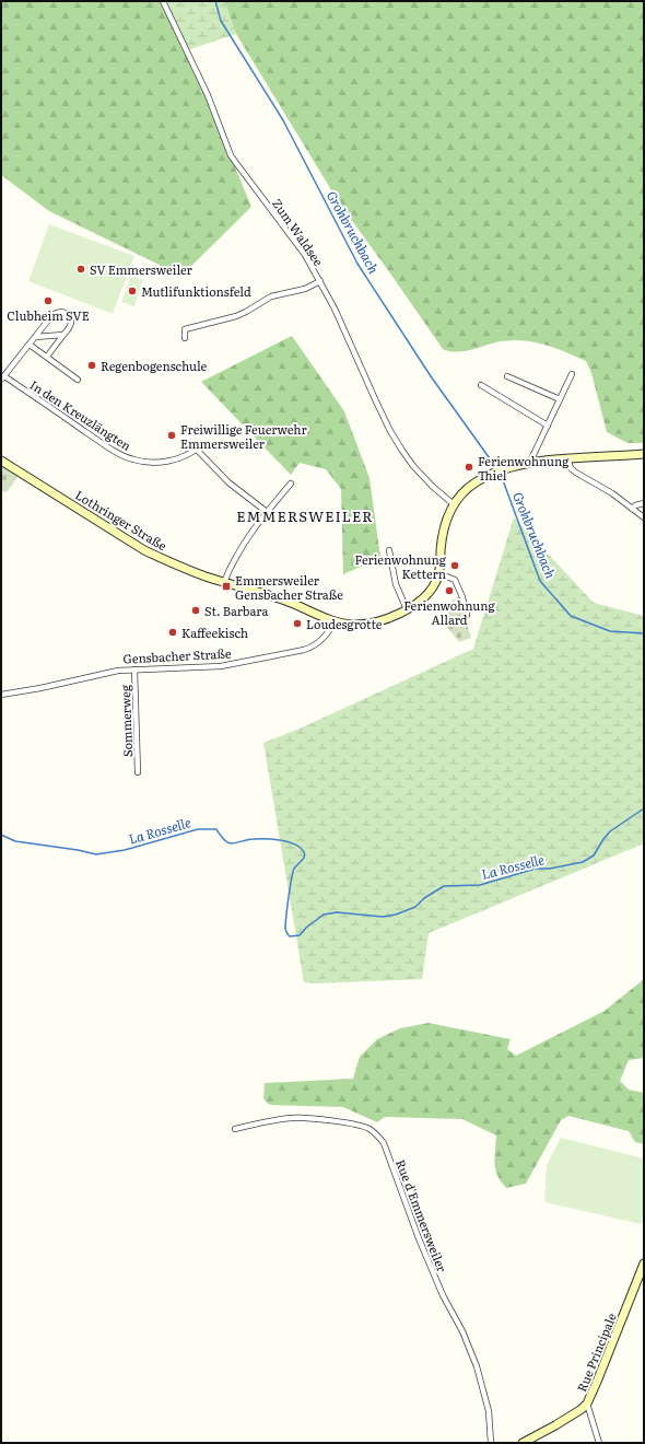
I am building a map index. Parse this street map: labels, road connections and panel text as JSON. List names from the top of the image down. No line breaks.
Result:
{"streets":{"main road":["Lothringer Straße","Rue Principale"],"street":["Zum Waldsee","In den Kreuzlängten","Gensbacher Straße","Sommerweg","Rue d'Emmersweiler"]},"crossings":[["Lothringer Straße","Gensbacher Straße"],["Gensbacher Straße","Sommerweg"]],"districts":["EMMERSWEILER"],"water":["Grohbruchbach","La Rosselle"],"places":{"other":["SV Emmersweiler","Mutlifunktionsfeld","Clubheim SVE","Regenbogenschule","Freiwillige Feuerwehr Emmersweiler","Ferienwohnung Thiel","Ferienwohnung Kettern","Ferienwohnung Allard","St. Barbara","Loudesgrotte","Kaffeekisch"],"transit":["Emmersweiler Gensbacher Straße"]}}
